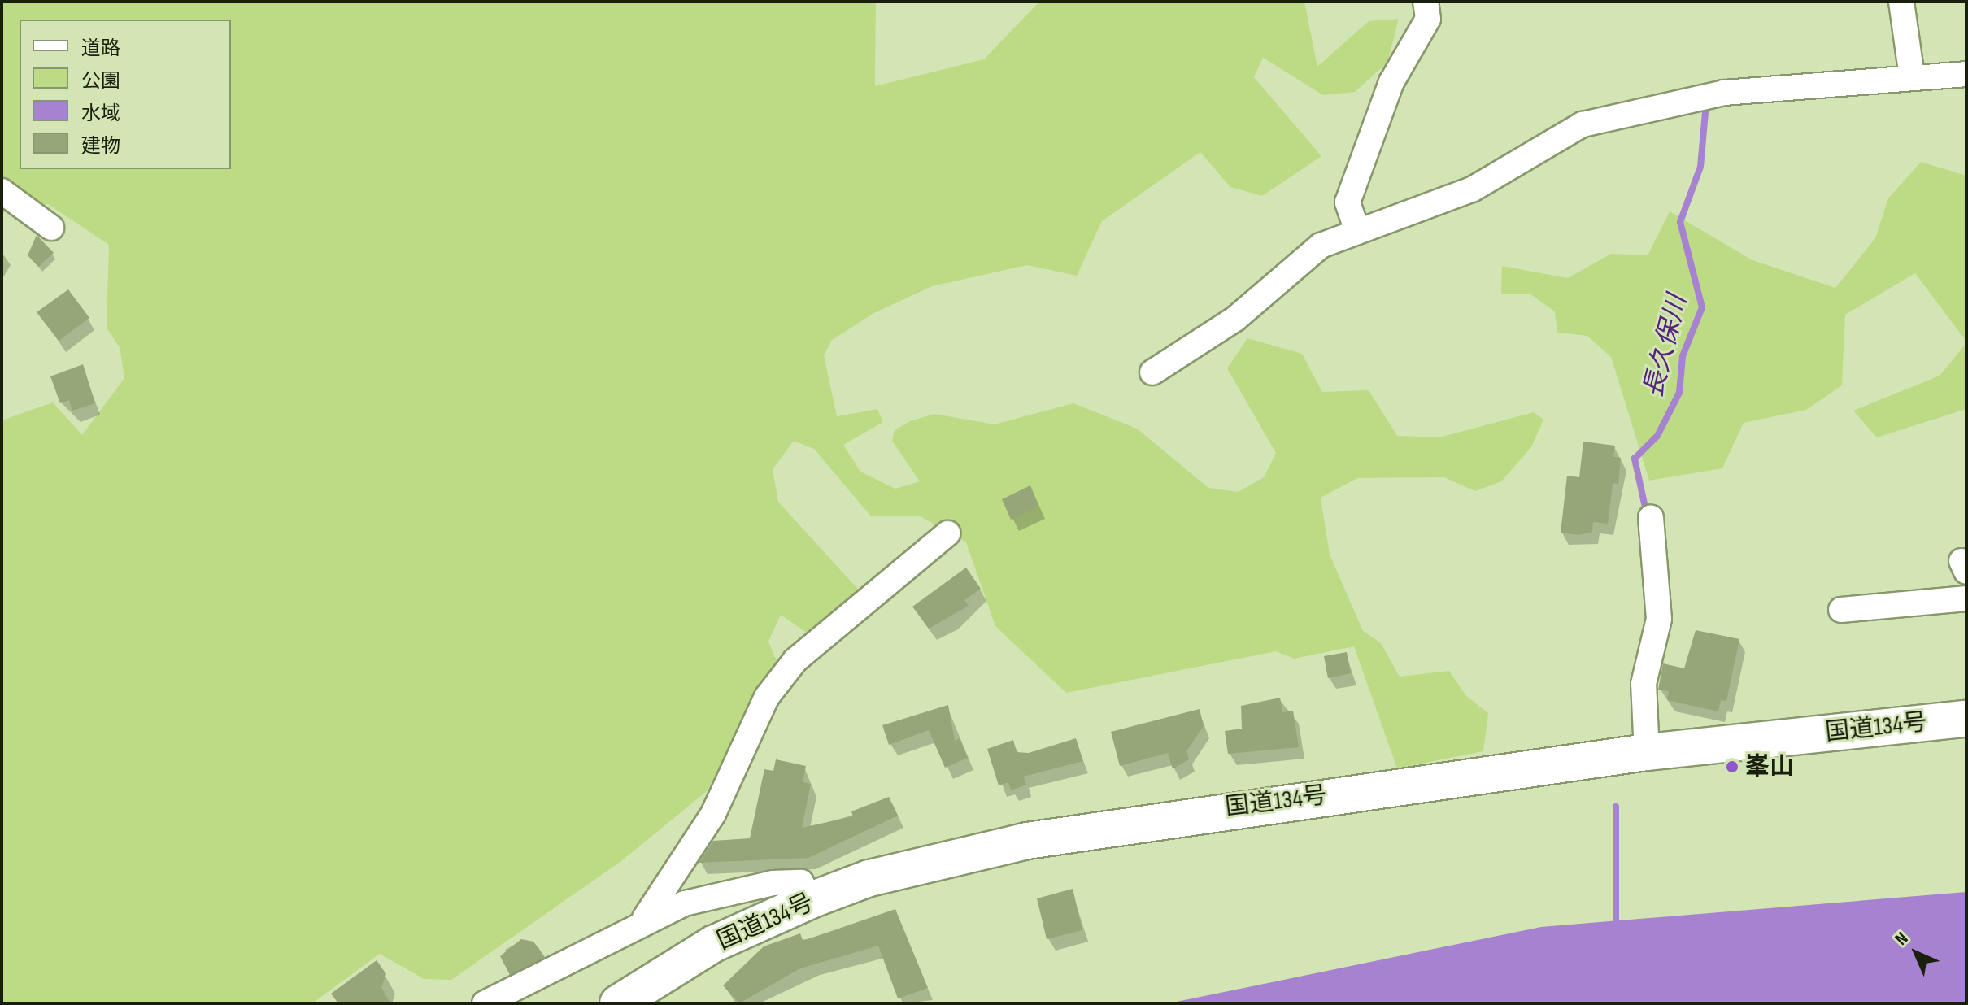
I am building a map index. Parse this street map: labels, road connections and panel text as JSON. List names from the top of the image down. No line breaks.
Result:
{"streets":{"highway":["国道134号"]},"water":["長久保川"],"places":["峯山"],"legend":["道路","公園","水域","建物"],"north":"top left"}
